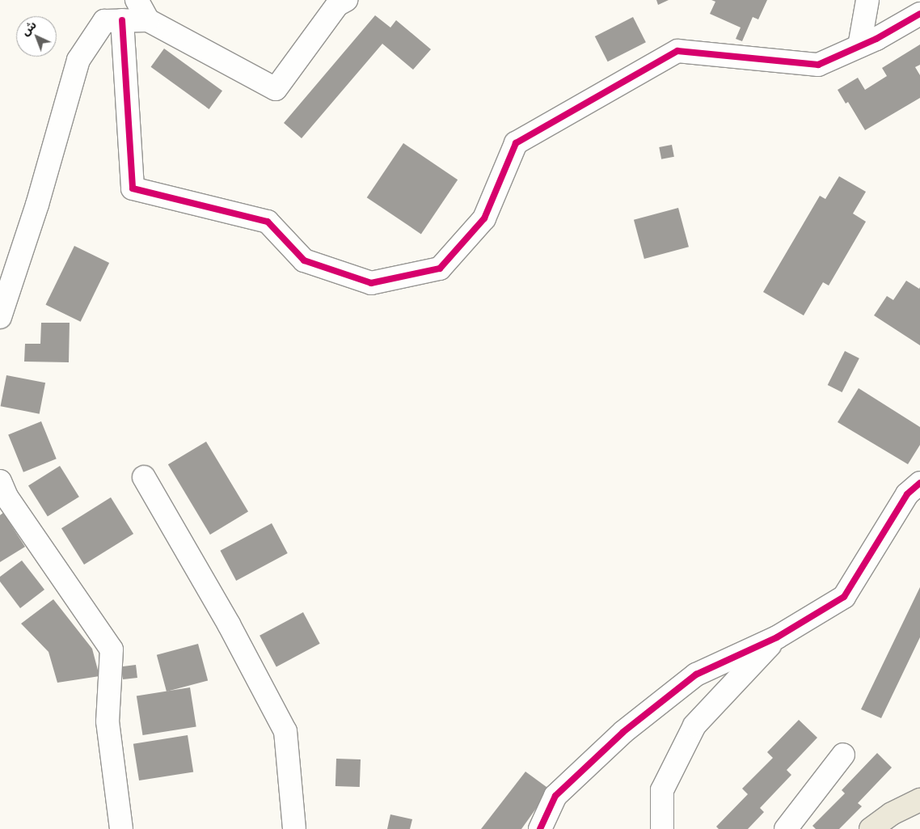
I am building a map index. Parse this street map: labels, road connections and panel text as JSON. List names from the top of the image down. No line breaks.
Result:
{"north":"top left"}
